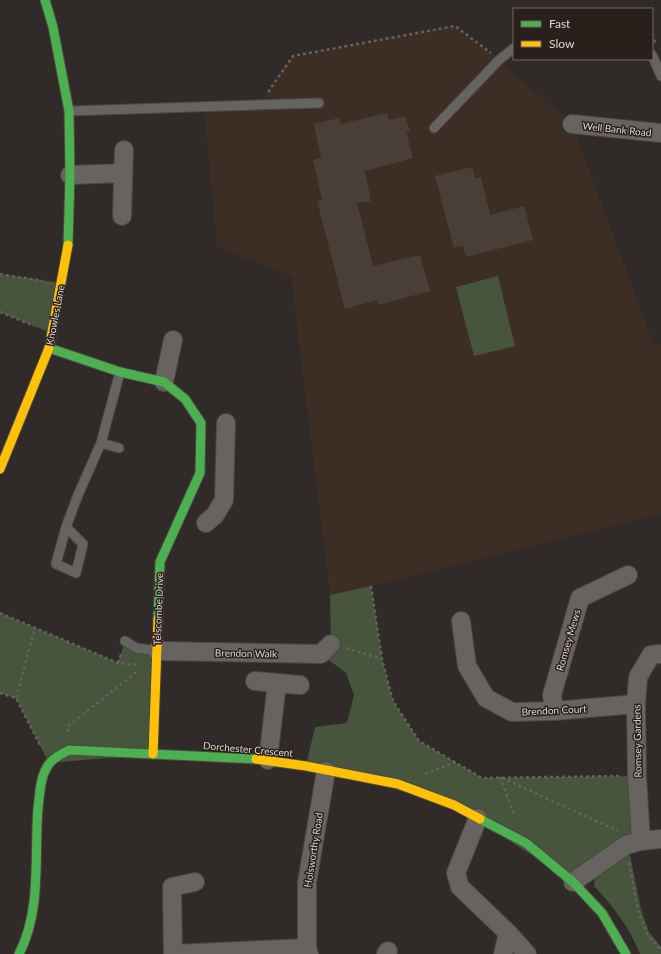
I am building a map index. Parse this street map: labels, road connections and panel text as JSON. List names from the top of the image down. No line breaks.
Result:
{"streets":{"street":["Well Bank Road","Knowles Lane","Telscombe Drive","Romsey Mews","Brendon Walk","Brendon Court","Romsey Gardens","Dorchester Crescent","Holsworthy Road"]},"crossings":[["Knowles Lane","Telscombe Drive"],["Telscombe Drive","Brendon Walk"],["Telscombe Drive","Dorchester Crescent"],["Romsey Mews","Brendon Court"],["Brendon Court","Romsey Gardens"],["Dorchester Crescent","Holsworthy Road"]],"legend":["Fast","Slow"]}
